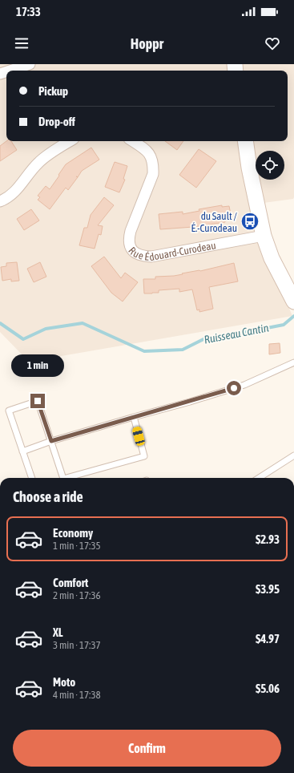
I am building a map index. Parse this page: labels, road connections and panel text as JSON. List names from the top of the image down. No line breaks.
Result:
{"streets":{"street":["Rue Édouard-Curodeau"]},"water":["Ruisseau Cantin"],"places":{"bus stop":["du Sault / É.-Curodeau"]},"page":{"status":"17:33","header":"Hoppr","banner":["Pickup","Drop-off"],"bubble":"1 min","heading":"Choose a ride","list":[{"name":"Economy","note":"1 min · 17:35","value":"$2.93"},{"name":"Comfort","note":"2 min · 17:36","value":"$3.95"},{"name":"XL","note":"3 min · 17:37","value":"$4.97"},{"name":"Moto","note":"4 min · 17:38","value":"$5.06"}],"buttons":"Confirm"}}
